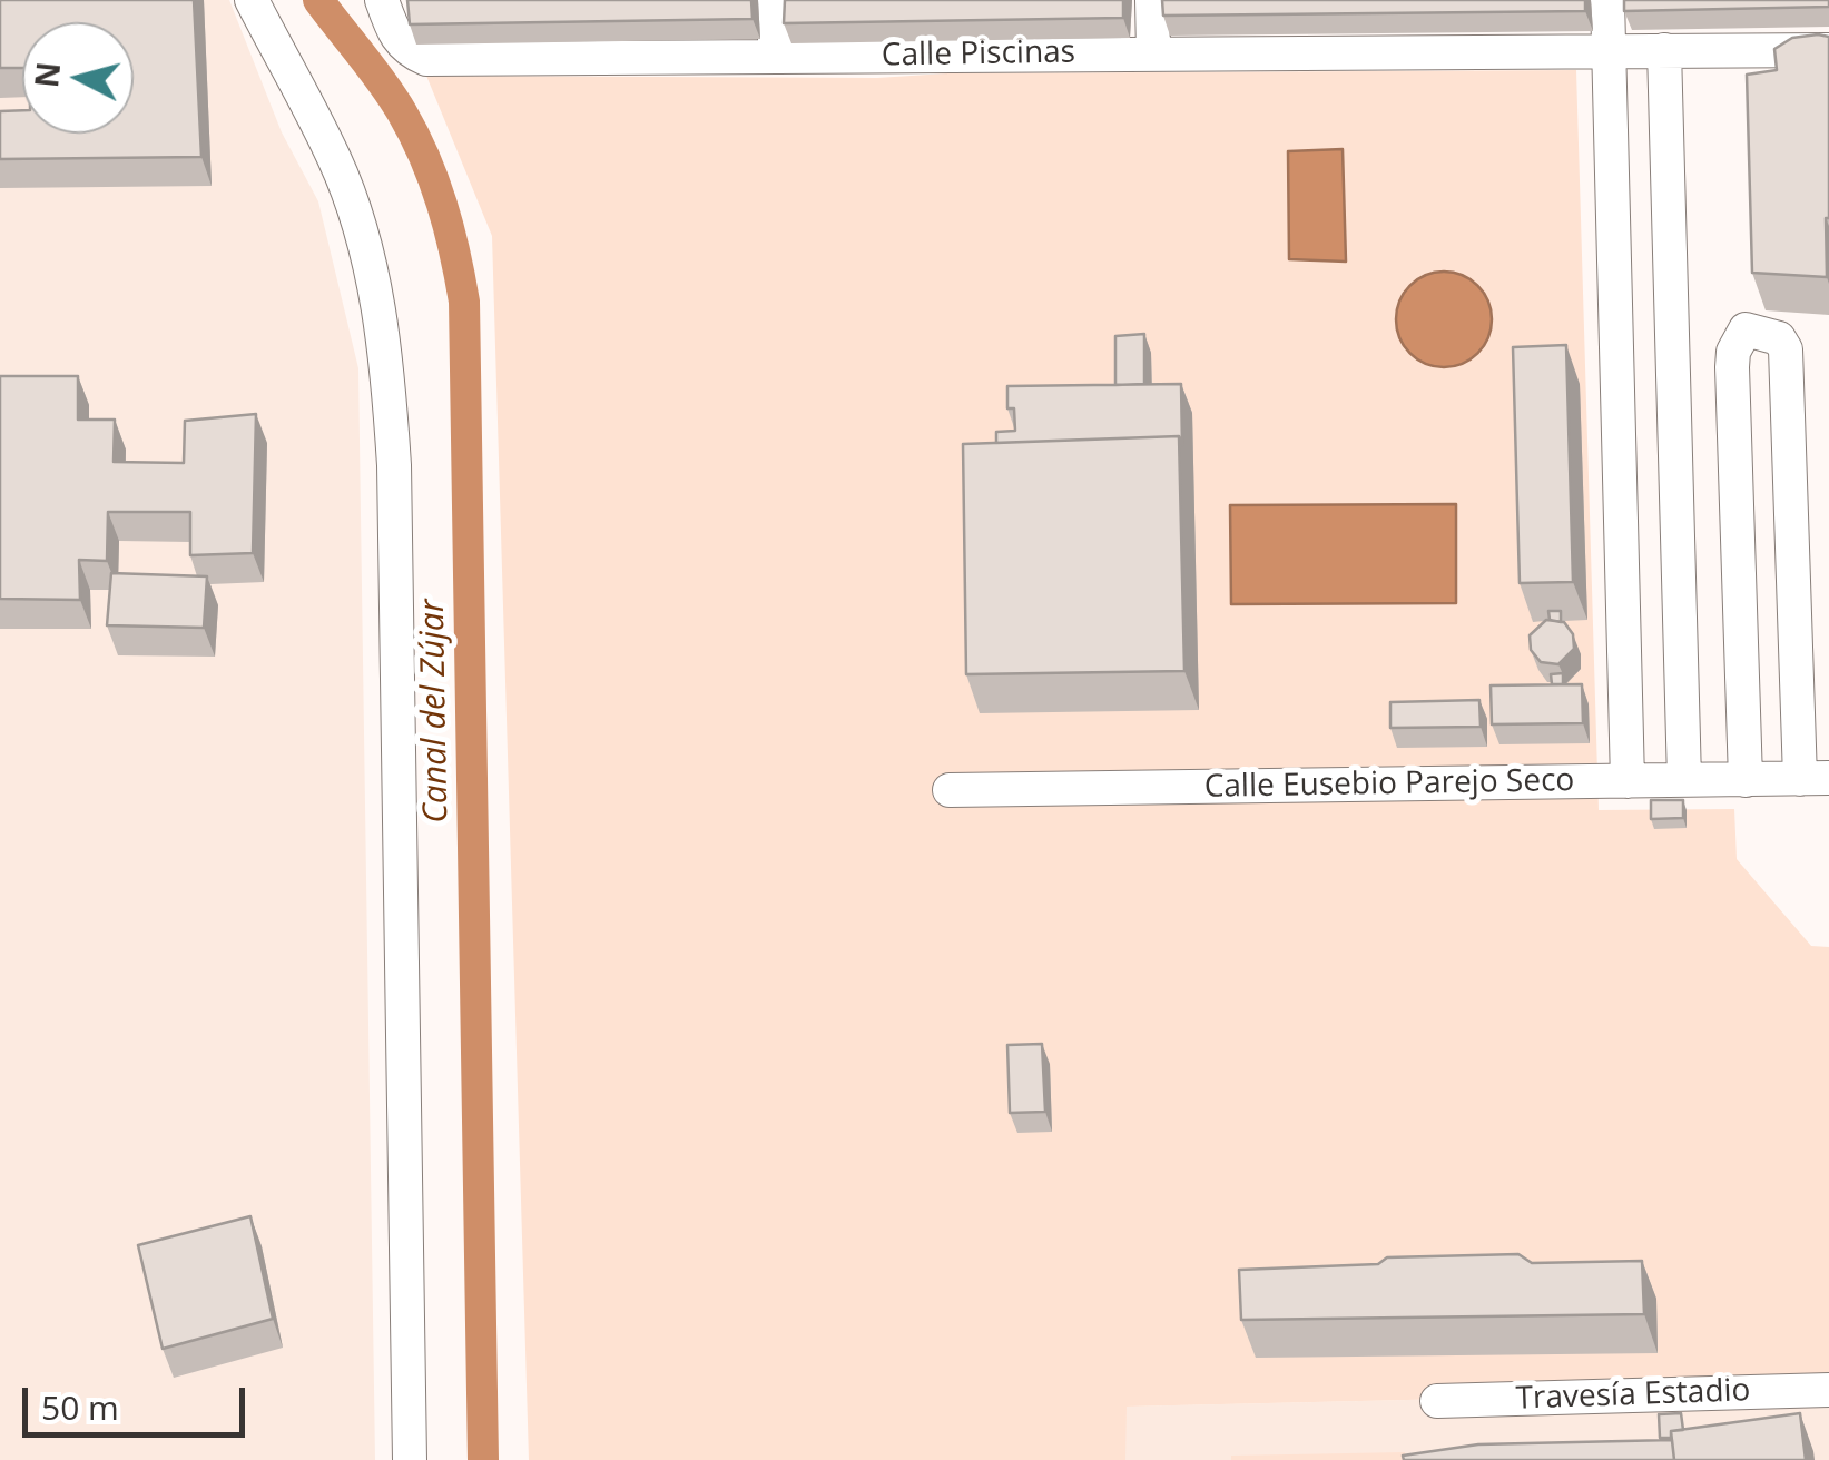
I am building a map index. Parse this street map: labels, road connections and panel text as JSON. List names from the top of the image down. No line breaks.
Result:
{"streets":{"street":["Calle Piscinas","Calle Eusebio Parejo Seco","Travesía Estadio"]},"water":["Canal del Zújar"],"scale_bar":"50 m","north":"left"}
